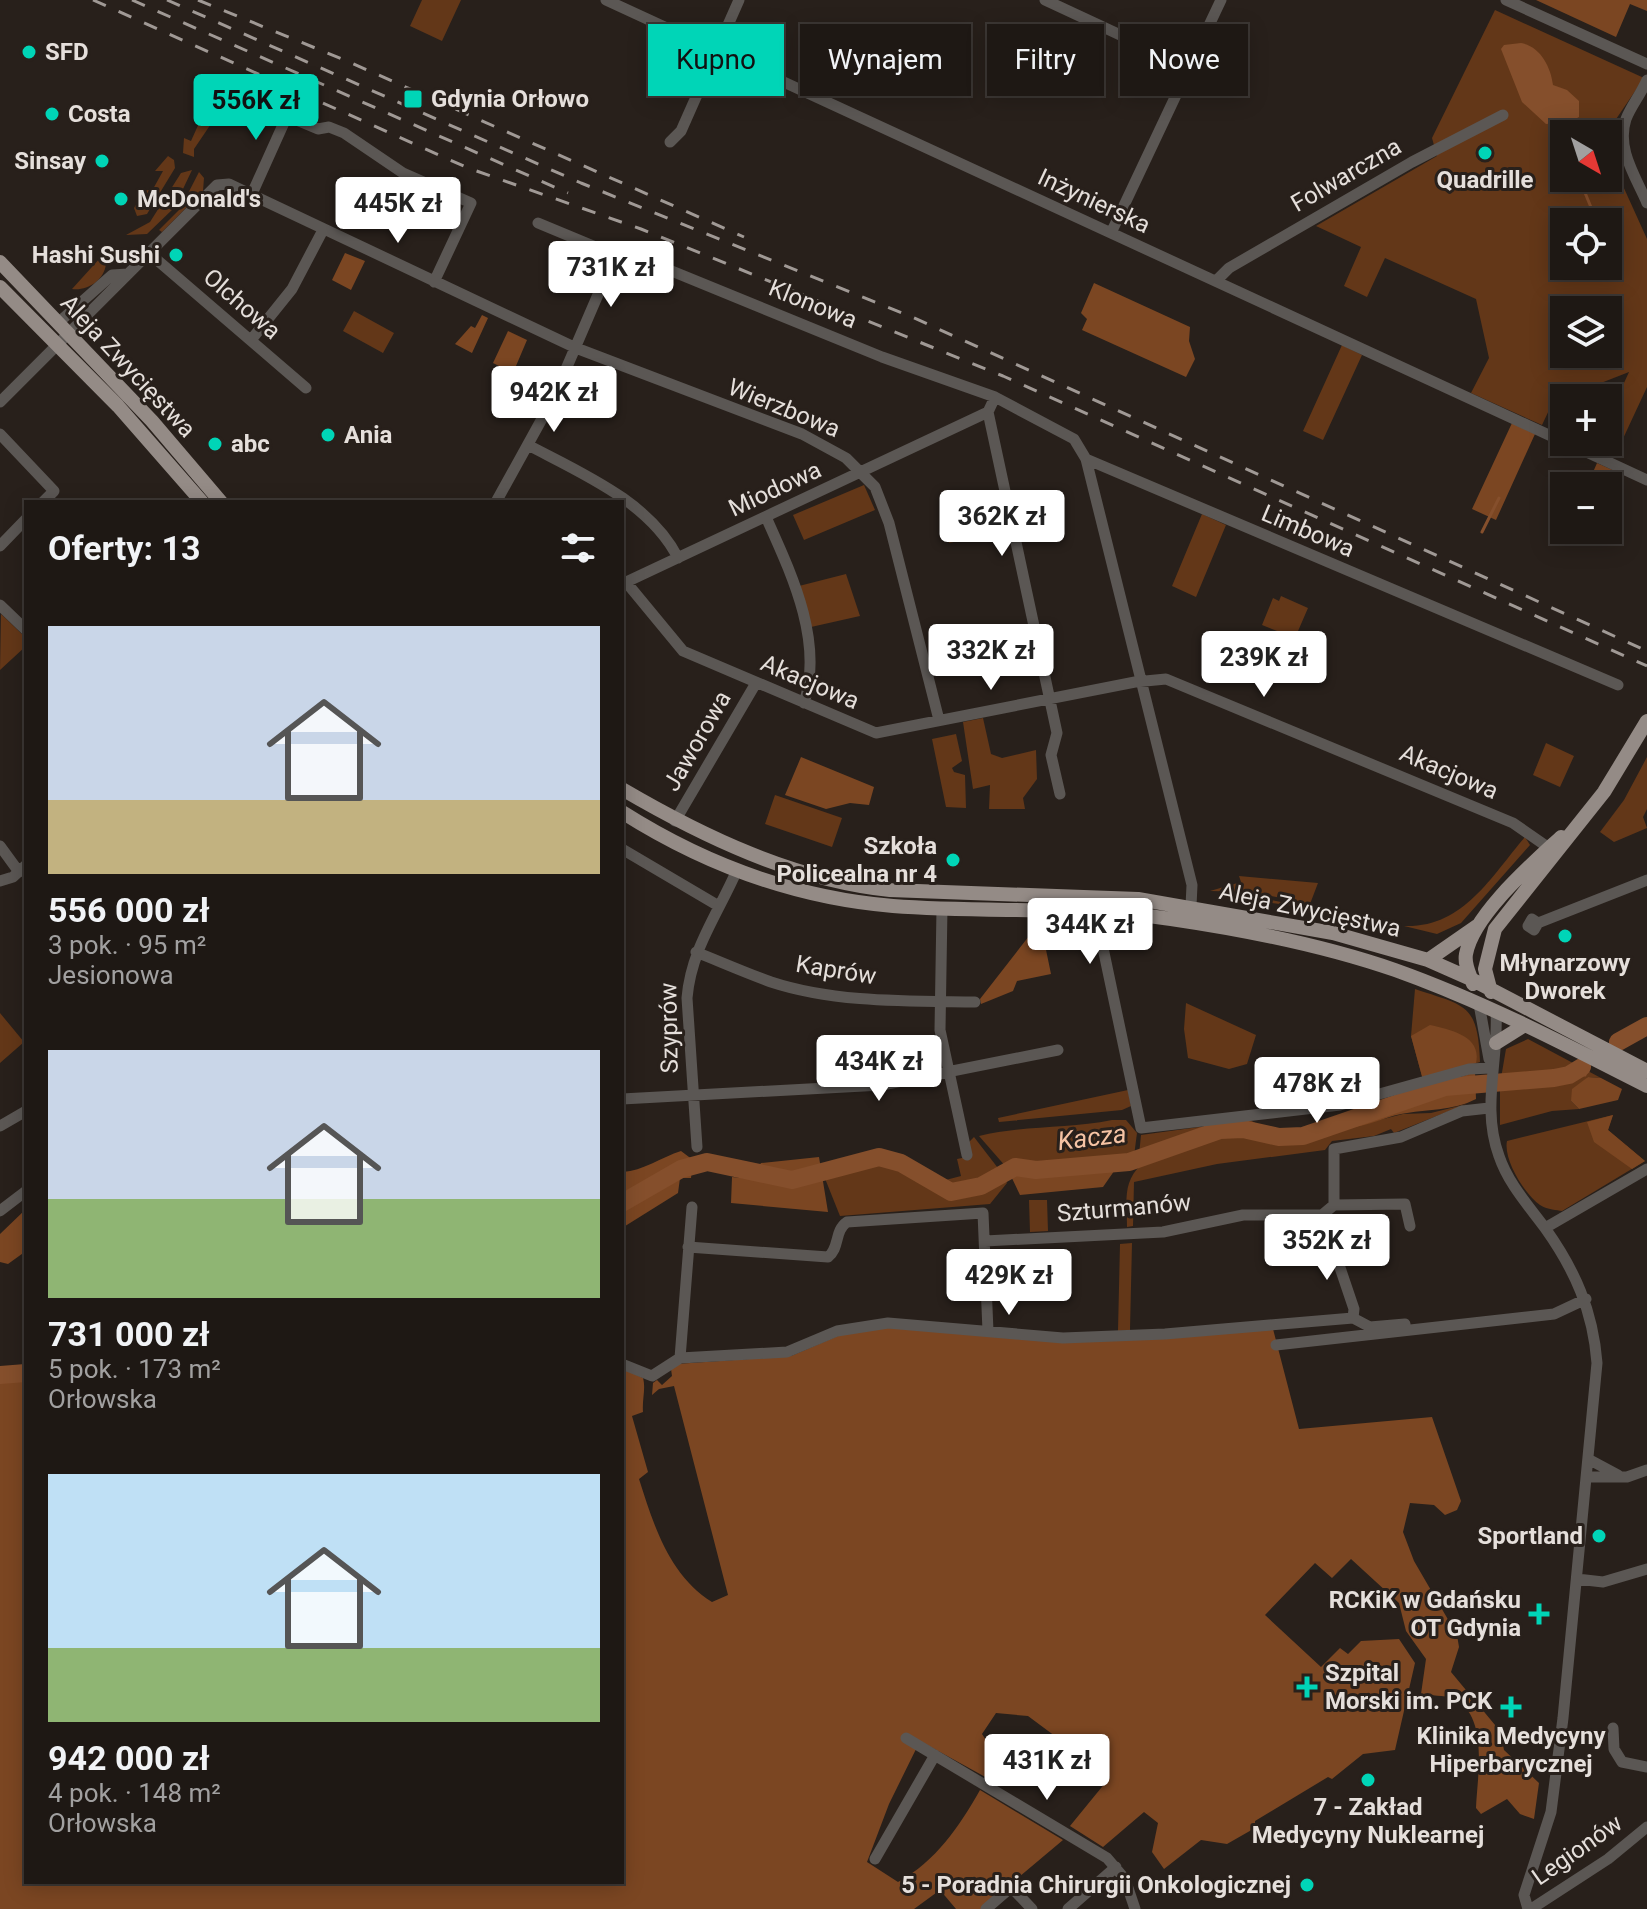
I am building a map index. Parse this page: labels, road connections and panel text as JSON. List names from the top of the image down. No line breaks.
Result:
{"streets":{"main road":["Aleja Zwycięstwa"],"street":["Folwarczna","Inżynierska","Olchowa","Klonowa","Wierzbowa","Miodowa","Limbowa","Akacjowa","Jaworowa","Kaprów","Szyprów","Szturmanów","Legionów"]},"crossings":[["Folwarczna","Inżynierska"],["Olchowa","Wierzbowa"],["Klonowa","Limbowa"],["Aleja Zwycięstwa","Jaworowa"],["Aleja Zwycięstwa","Szyprów"],["Wierzbowa","Miodowa"],["Wierzbowa","Akacjowa"],["Miodowa","Akacjowa"],["Akacjowa","Jaworowa"],["Kaprów","Szyprów"]],"water":["Kacza"],"places":{"other":["SFD","Costa","Quadrille","Sinsay","McDonald's","Hashi Sushi","Ania","abc","Szkoła Policealna nr 4","Młynarzowy Dworek","Sportland","7 - Zakład Medycyny Nuklearnej","5 - Poradnia Chirurgii Onkologicznej"],"transit":["Gdynia Orłowo"],"health":["RCKiK w Gdańsku OT Gdynia","Szpital Morski im. PCK","Klinika Medycyny Hiperbarycznej"]},"north":"bottom right","page":{"chip":["Kupno","Wynajem","Filtry","Nowe"],"price":["556K zł","445K zł","731K zł","942K zł","362K zł","332K zł","239K zł","344K zł","434K zł","478K zł","352K zł","429K zł","431K zł"],"map_buttons":["+","−"],"heading":"Oferty: 13","list":[{"name":"556 000 zł","note":"3 pok. · 95 m² · Jesionowa"},{"name":"731 000 zł","note":"5 pok. · 173 m² · Orłowska"},{"name":"942 000 zł","note":"4 pok. · 148 m² · Orłowska"}]}}
